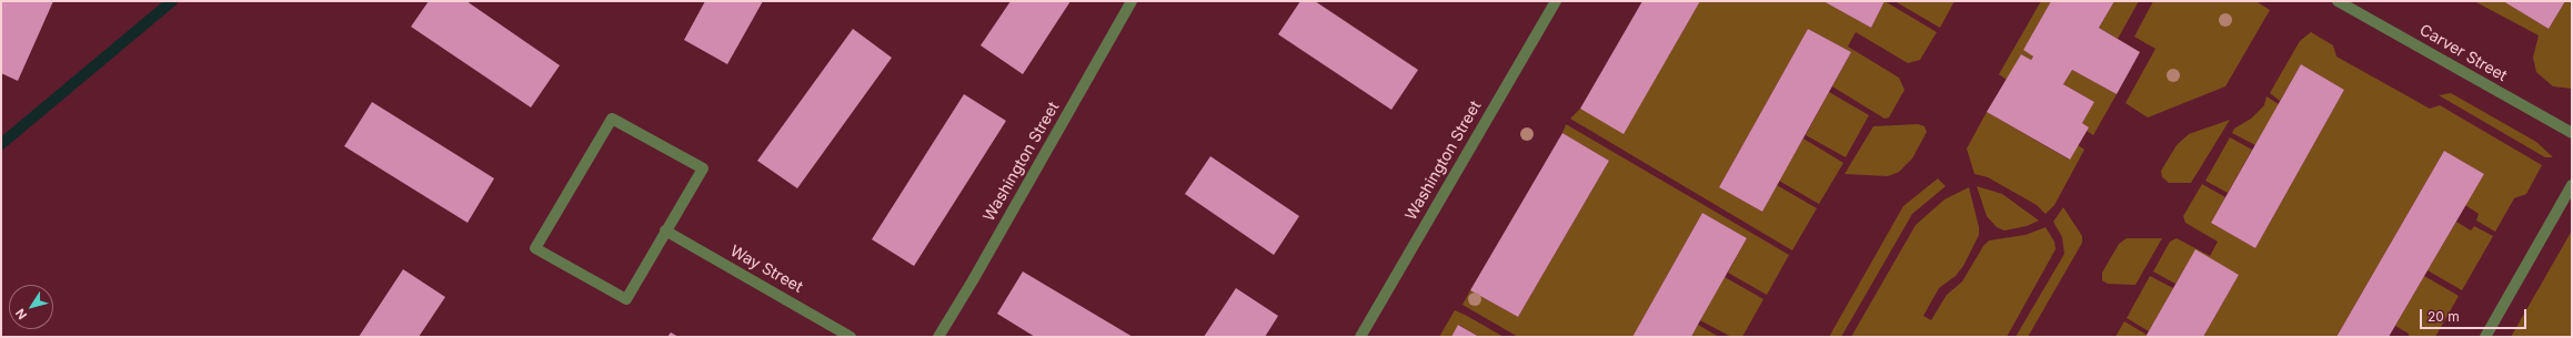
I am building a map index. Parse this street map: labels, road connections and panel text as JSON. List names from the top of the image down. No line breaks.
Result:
{"streets":{"street":["Carver Street","Washington Street","Way Street"]},"scale_bar":"20 m","north":"bottom left"}
